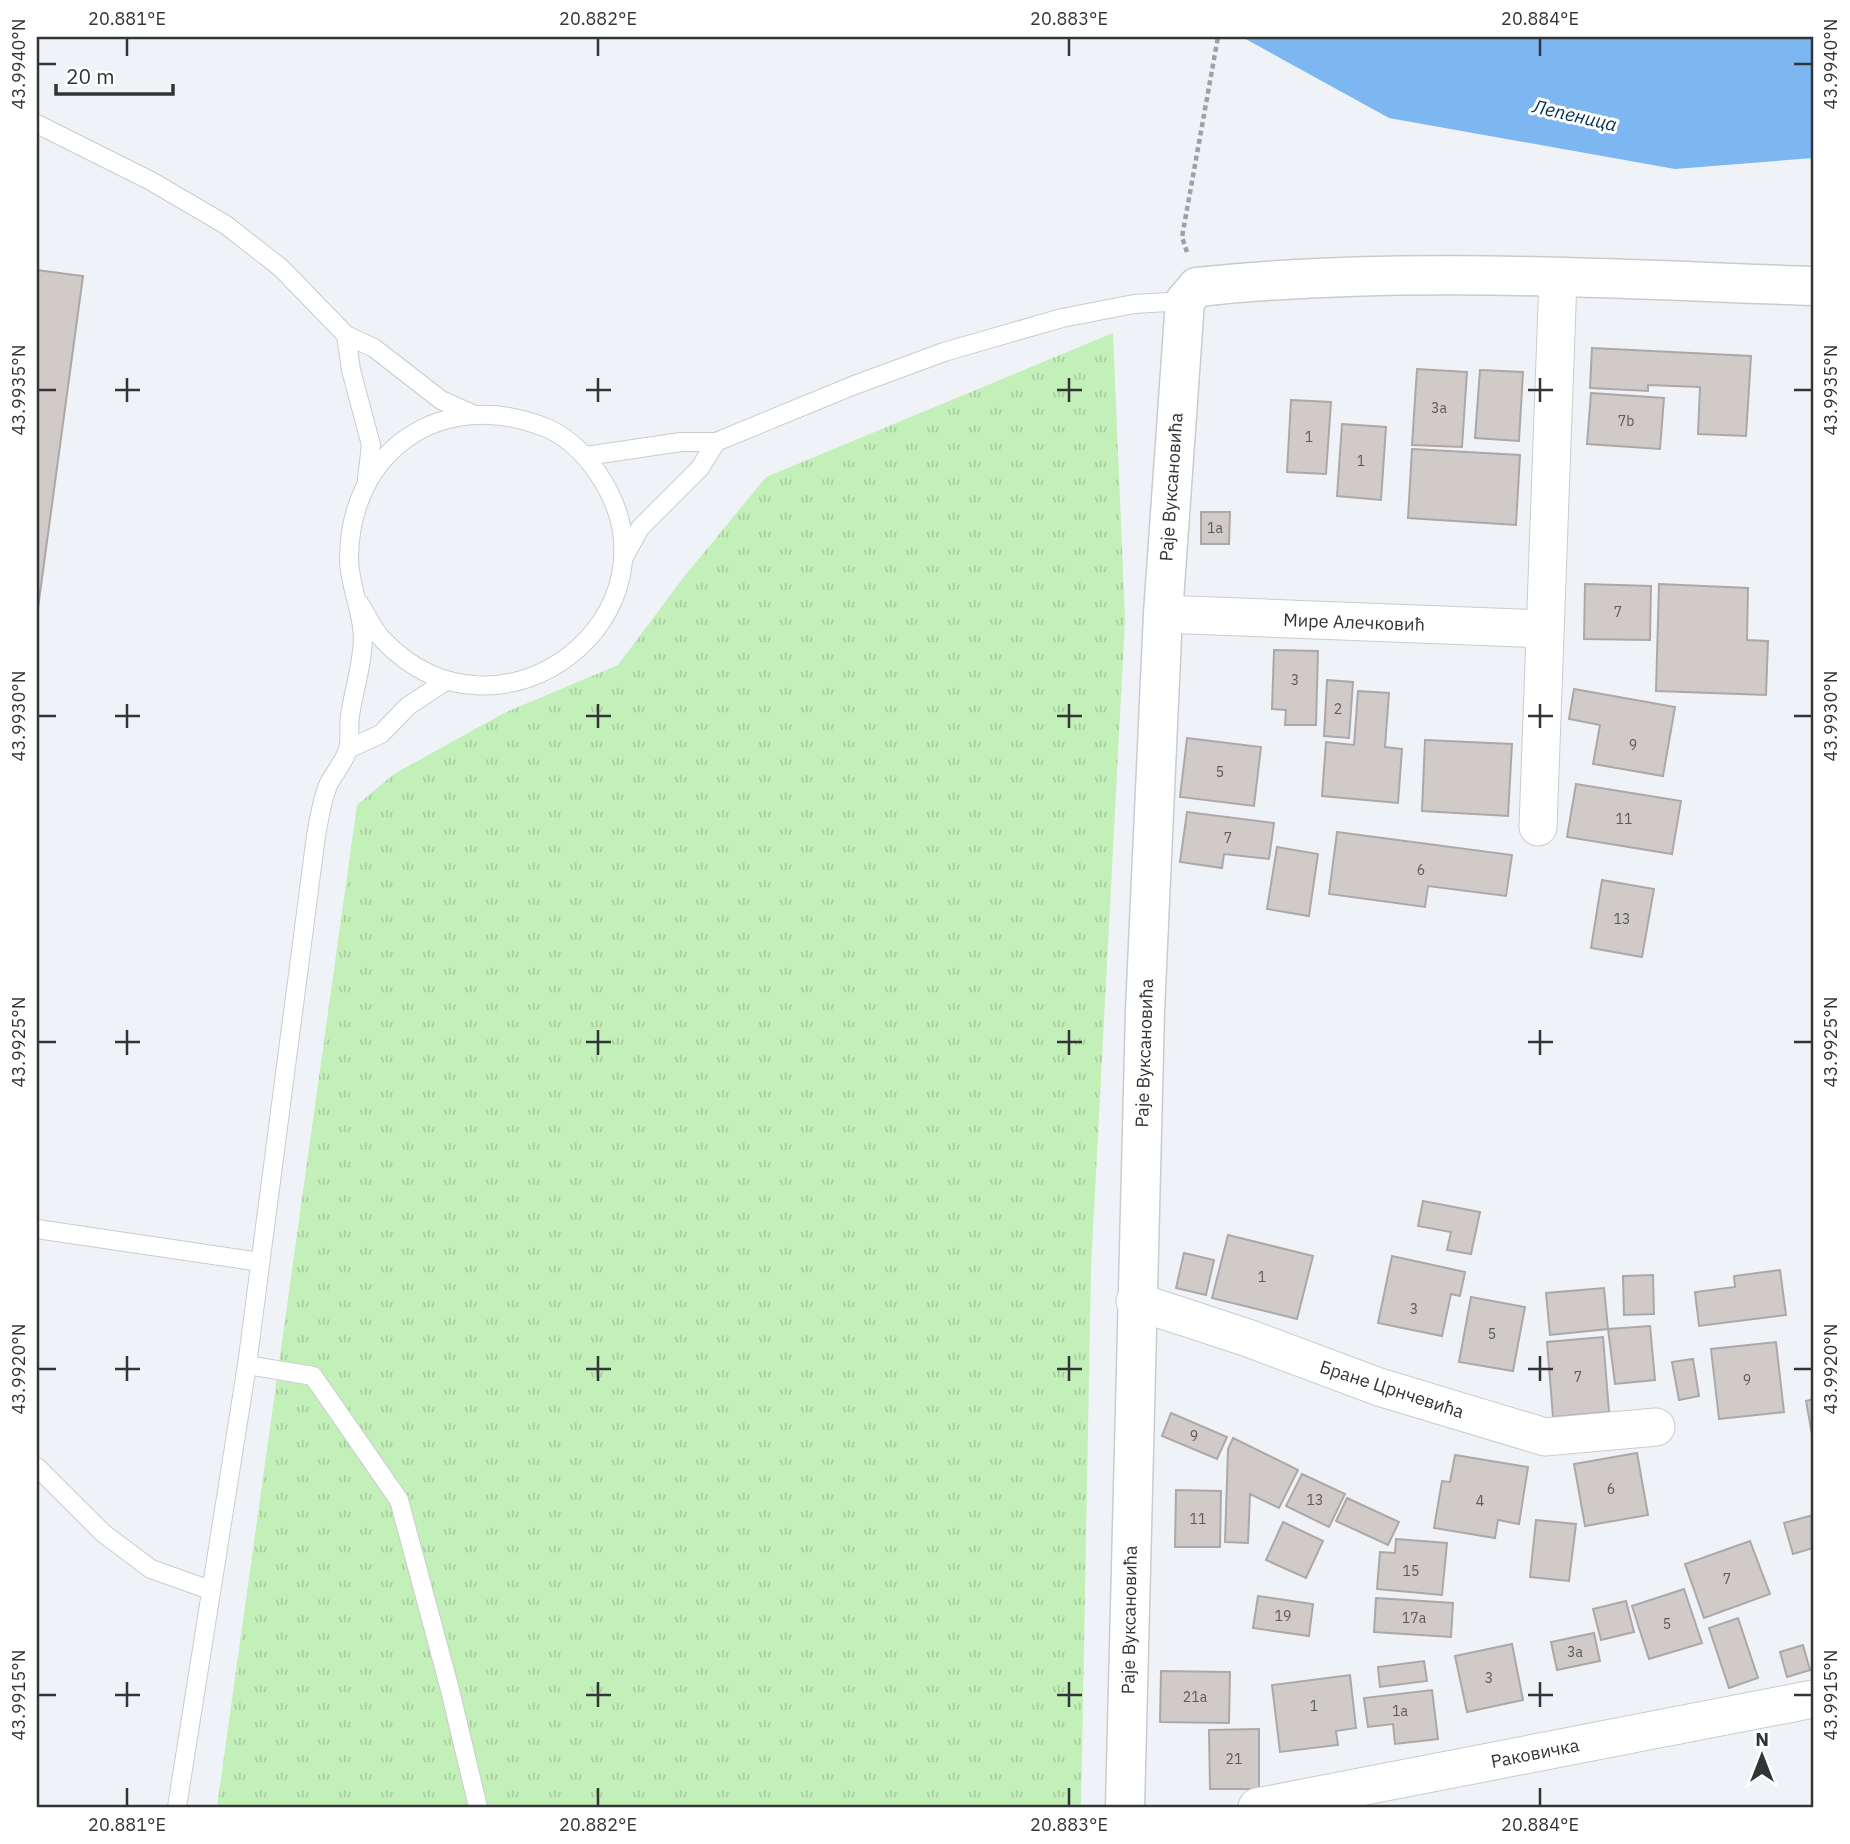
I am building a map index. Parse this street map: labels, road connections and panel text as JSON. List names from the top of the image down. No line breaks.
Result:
{"streets":{"street":["Раје Вуксановића","Мире Алечковић","Бране Црнчевића","Раковичка"]},"crossings":[["Раје Вуксановића","Мире Алечковић"],["Раје Вуксановића","Бране Црнчевића"]],"water":["Лепеница"],"house_numbers":["3a","7b","1","1","1a","7","3","2","9","5","11","7","6","13","1","3","5","7","9","9","6","13","4","11","15","7","19","17a","5","3a","3","21a","1","1a","21"],"scale_bar":"20 m","north":"top","coordinates":["20.881°E","20.882°E","20.883°E","20.884°E","43.9940°N","43.9935°N","43.9930°N","43.9925°N","43.9920°N","43.9915°N"]}
